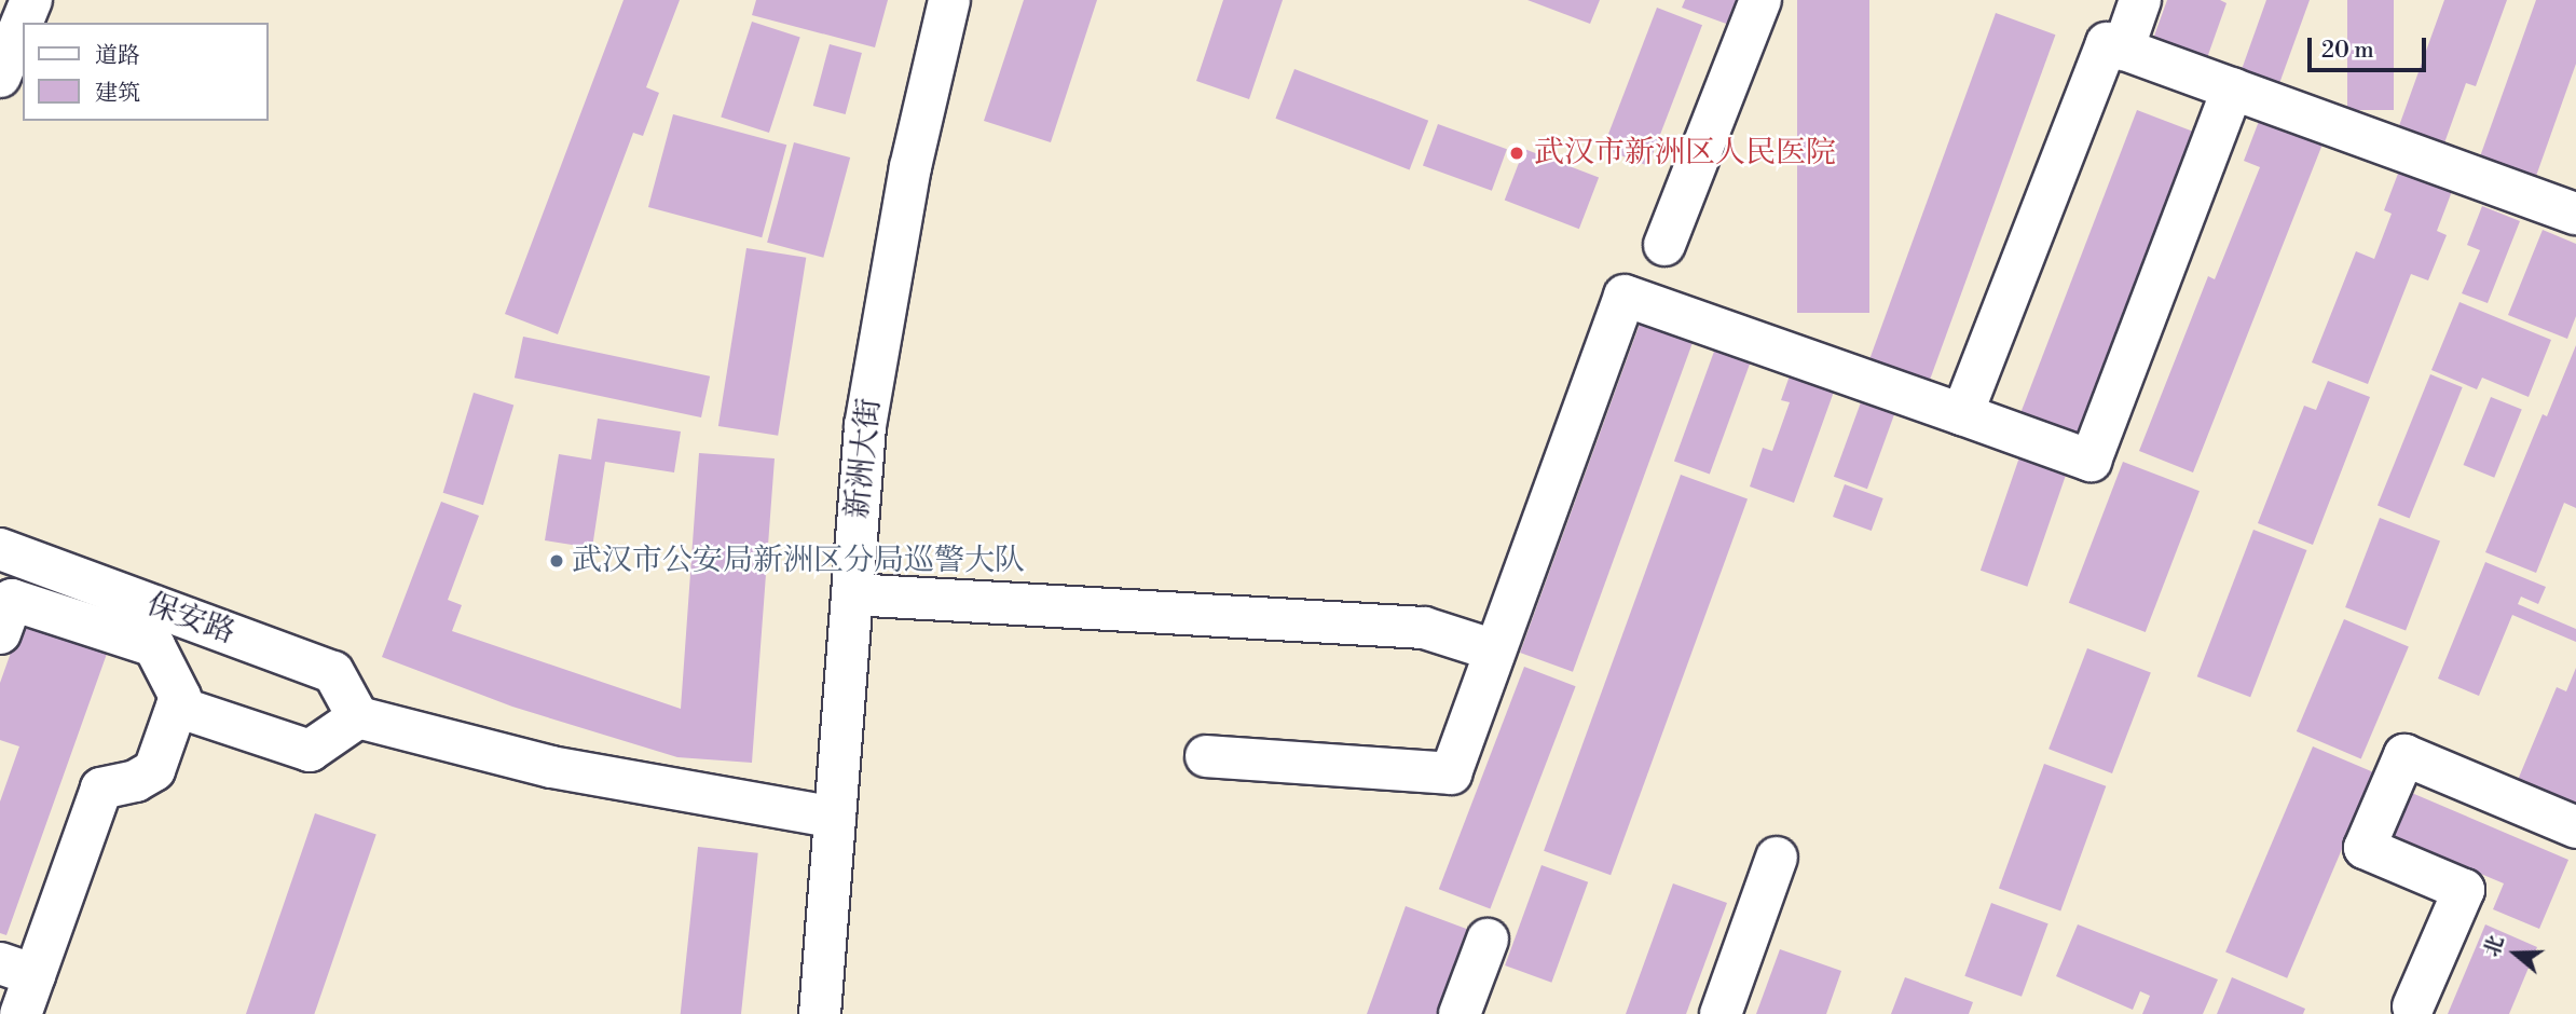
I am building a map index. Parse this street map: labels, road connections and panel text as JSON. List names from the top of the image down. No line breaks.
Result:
{"streets":{"main road":["新洲大街","保安路"]},"places":["武汉市新洲区人民医院","武汉市公安局新洲区分局巡警大队"],"legend":["道路","建筑"],"scale_bar":"20 m","north":"left"}
